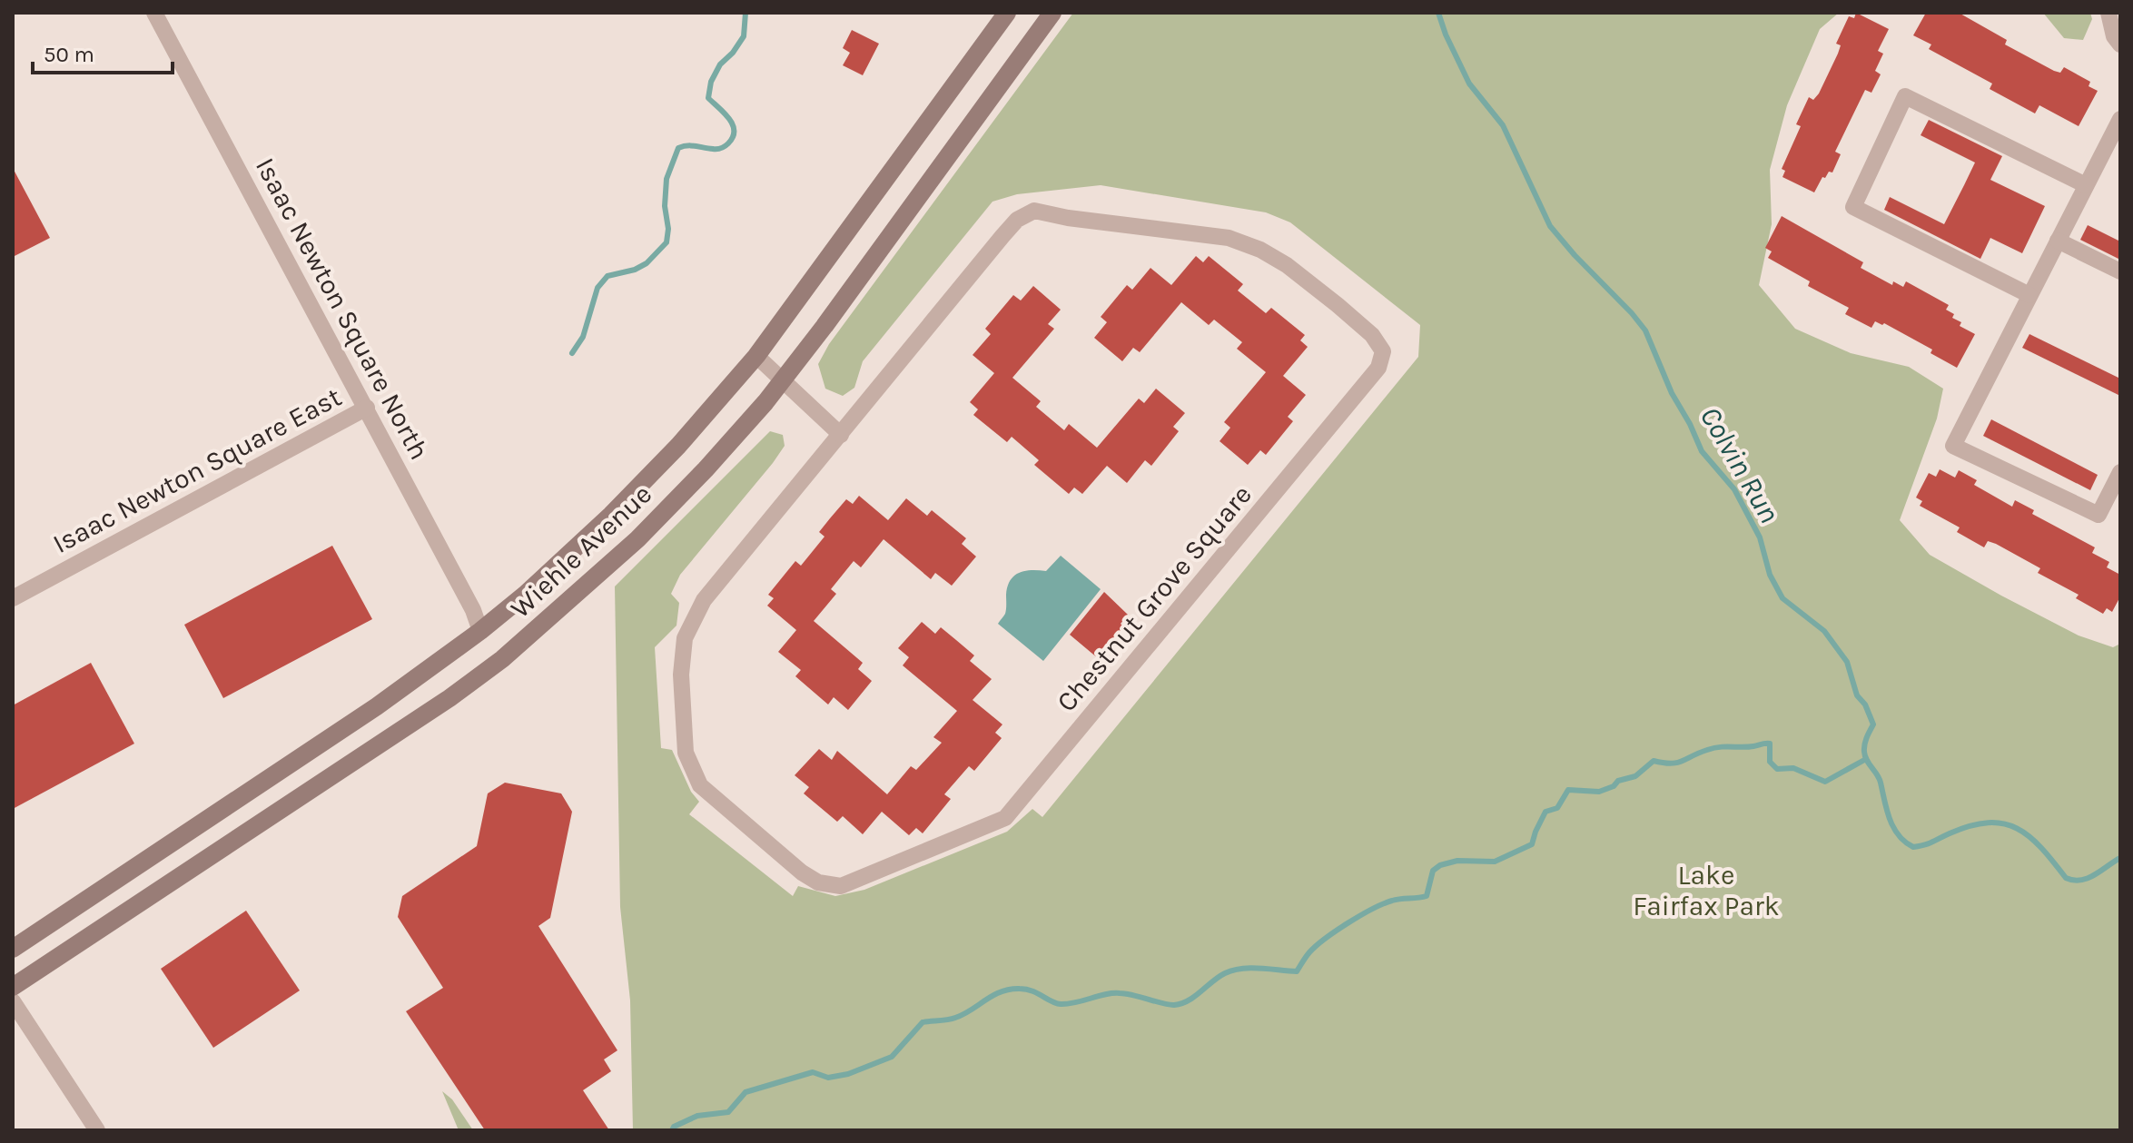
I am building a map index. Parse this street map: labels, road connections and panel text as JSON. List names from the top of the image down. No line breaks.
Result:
{"streets":{"main road":["Wiehle Avenue"],"street":["Isaac Newton Square North","Isaac Newton Square East","Chestnut Grove Square"]},"crossings":[["Isaac Newton Square North","Isaac Newton Square East"],["Isaac Newton Square North","Wiehle Avenue"]],"water":["Colvin Run"],"parks":["Lake Fairfax Park"],"scale_bar":"50 m"}
